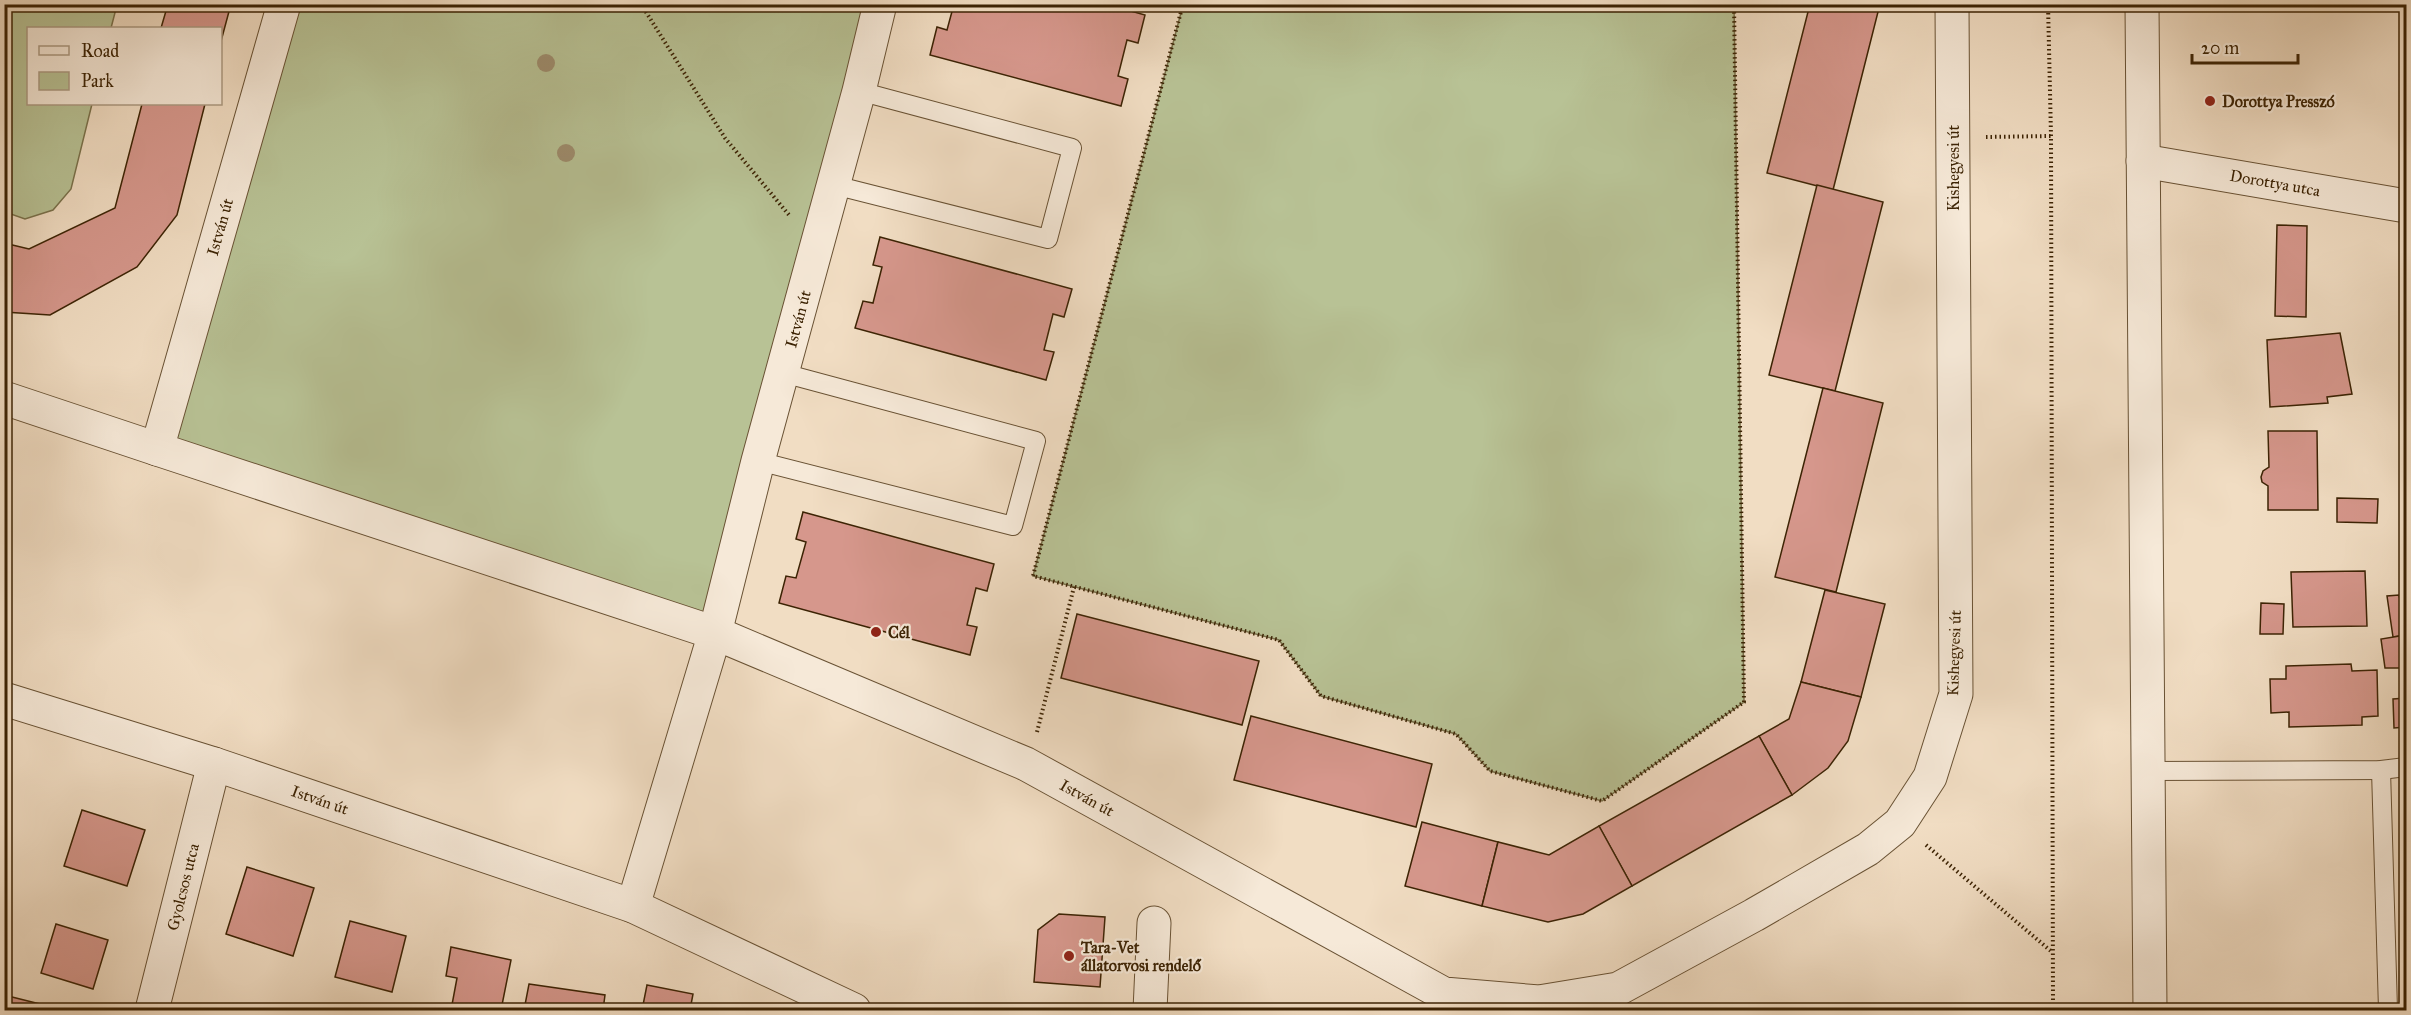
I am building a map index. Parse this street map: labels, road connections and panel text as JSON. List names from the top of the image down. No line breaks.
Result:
{"streets":{"street":["Kishegyesi út","Dorottya utca","István út","Gyolcsos utca"]},"crossings":[["Kishegyesi út","István út"],["István út","Gyolcsos utca"]],"places":["Dorottya Presszó","Cél","Tara-Vet állatorvosi rendelő"],"legend":["Road","Park"],"scale_bar":"20 m"}
